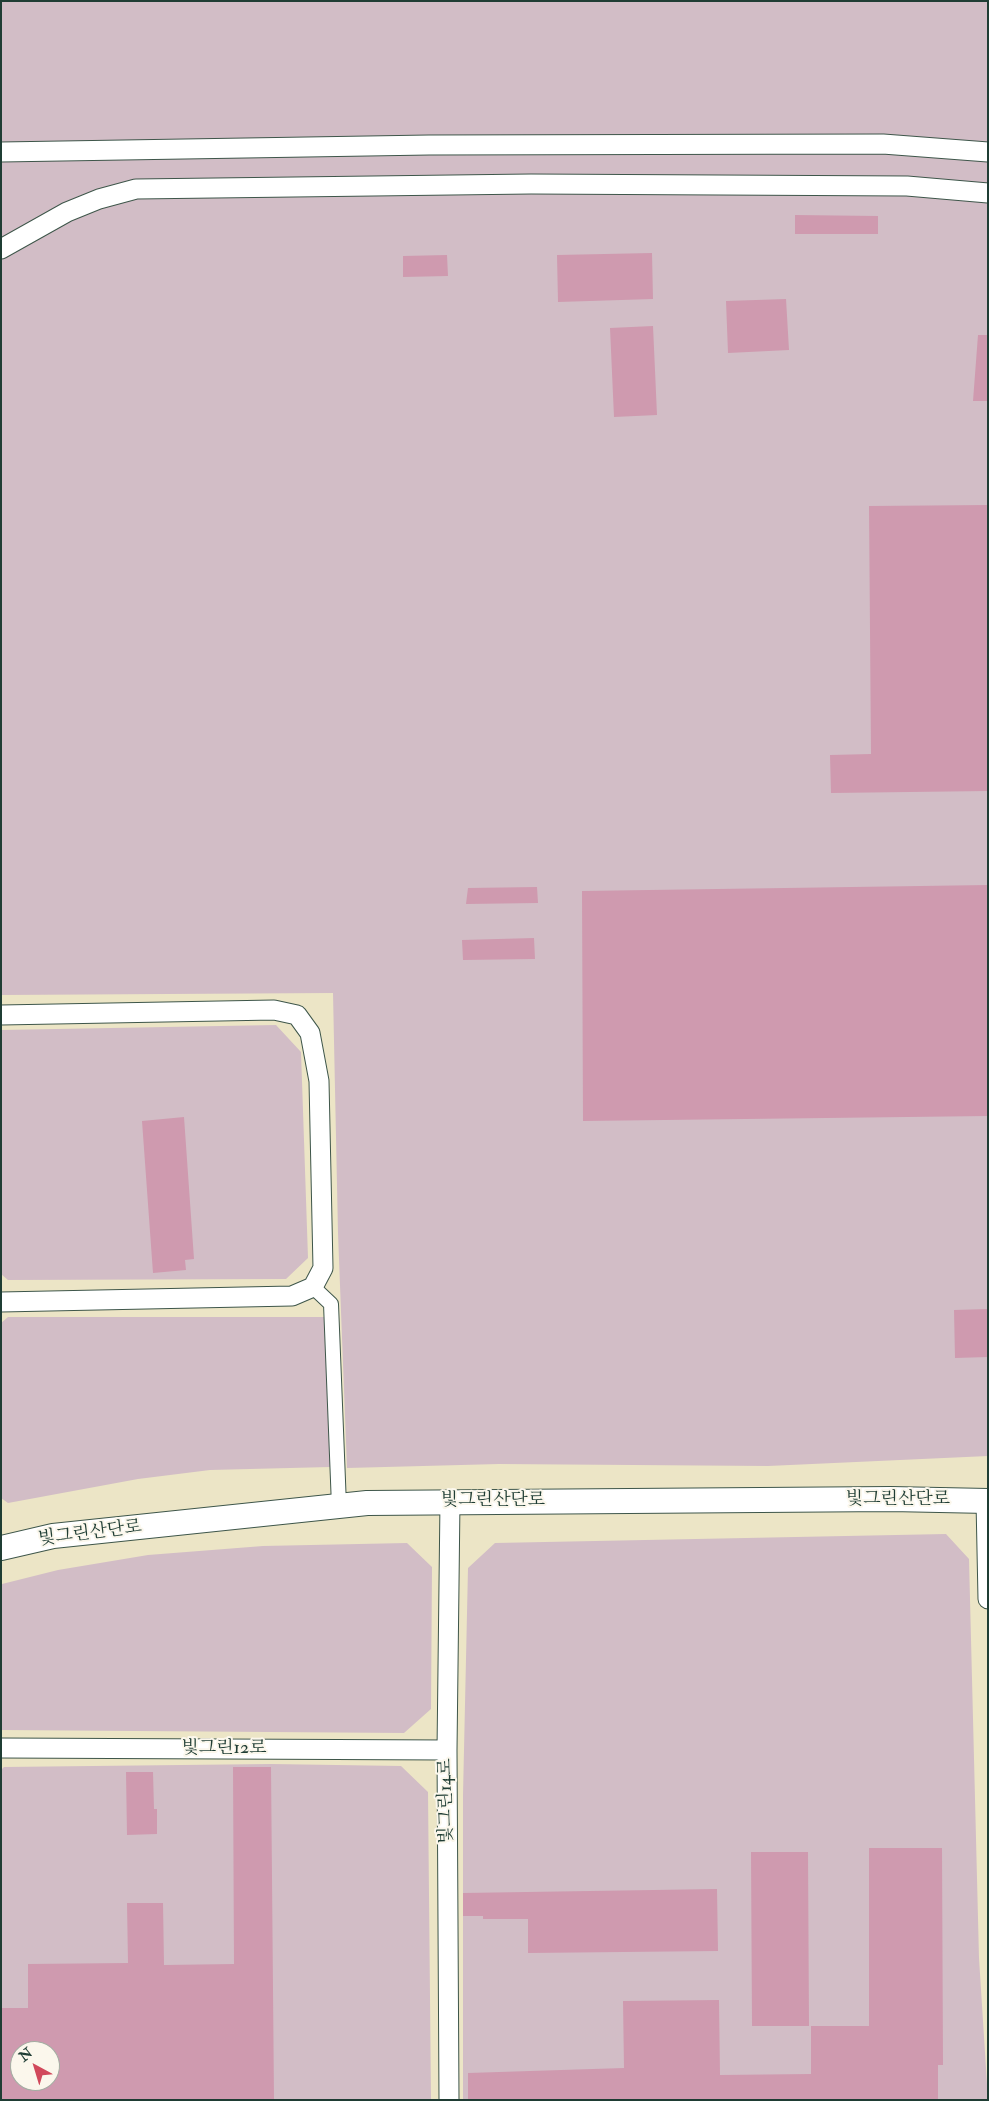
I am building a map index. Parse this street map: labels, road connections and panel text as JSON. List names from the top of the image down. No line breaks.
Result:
{"streets":{"street":["빛그린산단로","빛그린12로","빛그린14로"]},"crossings":[["빛그린산단로","빛그린14로"],["빛그린12로","빛그린14로"]],"north":"top left"}
